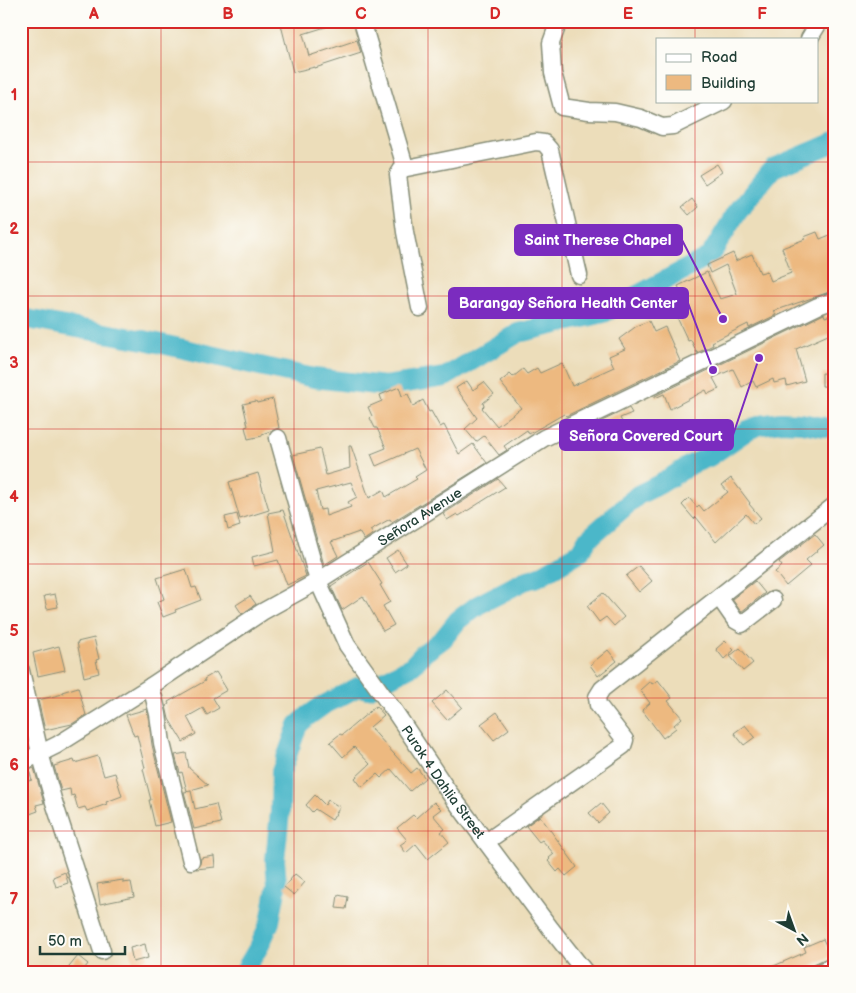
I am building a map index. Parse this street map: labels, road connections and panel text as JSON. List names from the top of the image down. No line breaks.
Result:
{"streets":{"street":["Señora Avenue","Purok 4 Dahlia Street"]},"crossings":[["Señora Avenue","Purok 4 Dahlia Street"]],"places":["Saint Therese Chapel","Señora Covered Court","Barangay Señora Health Center"],"legend":["Road","Building"],"scale_bar":"50 m","north":"bottom right","grid":{"columns":["A","B","C","D","E","F"],"rows":["1","2","3","4","5","6","7"]}}
